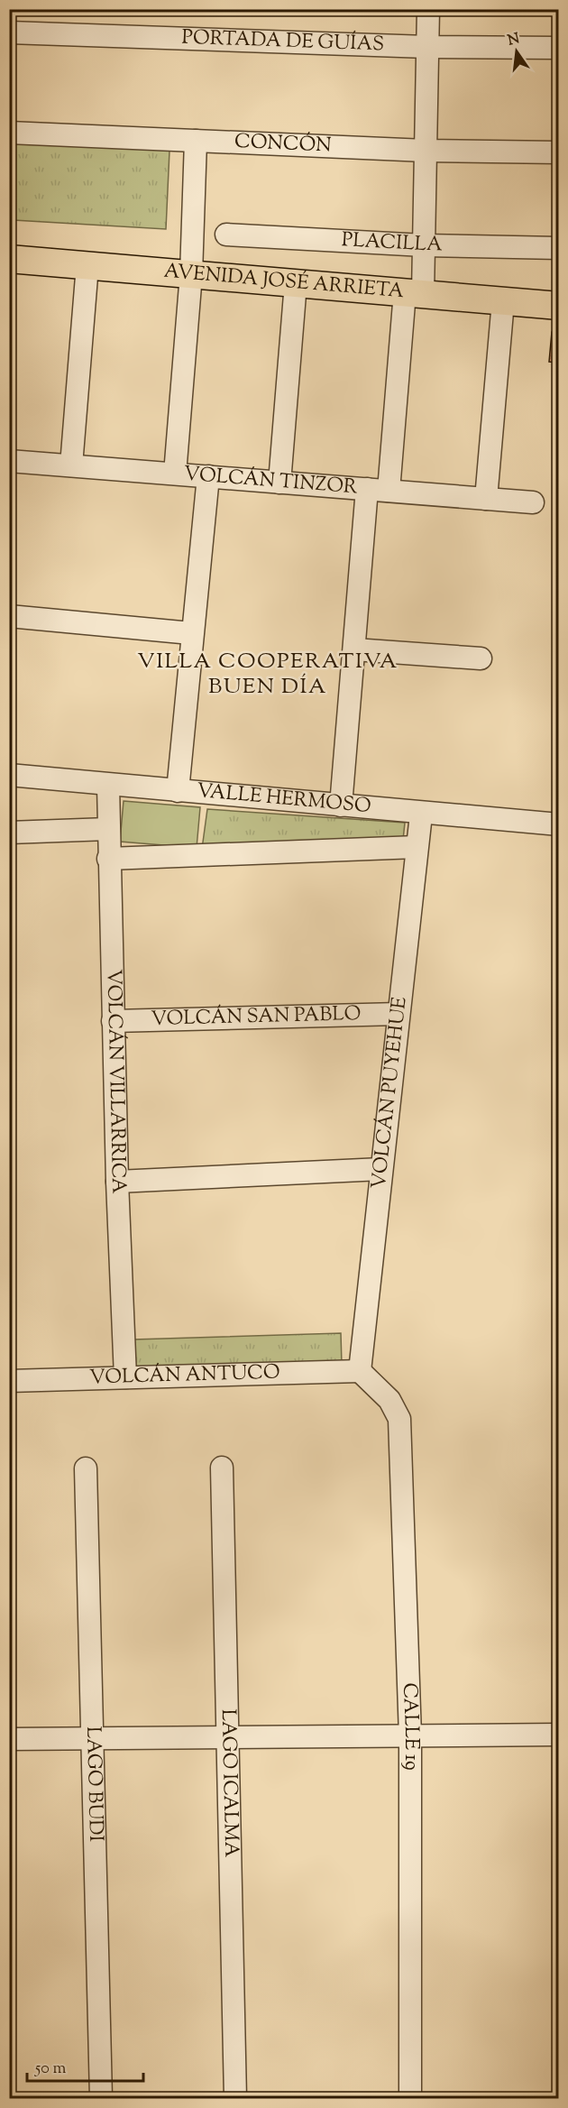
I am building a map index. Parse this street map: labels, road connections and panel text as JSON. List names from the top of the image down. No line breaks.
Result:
{"streets":{"main road":["AVENIDA JOSÉ ARRIETA"],"street":["PORTADA DE GUÍAS","CONCÓN","PLACILLA","VOLCÁN TINZOR","VALLE HERMOSO","VOLCÁN SAN PABLO","VOLCÁN VILLARRICA","VOLCÁN PUYEHUE","VOLCÁN ANTUCO","CALLE 19","LAGO BUDI","LAGO ICALMA"]},"crossings":[["VALLE HERMOSO","VOLCÁN VILLARRICA"],["VALLE HERMOSO","VOLCÁN PUYEHUE"],["VOLCÁN SAN PABLO","VOLCÁN VILLARRICA"],["VOLCÁN SAN PABLO","VOLCÁN PUYEHUE"],["VOLCÁN VILLARRICA","VOLCÁN ANTUCO"],["VOLCÁN PUYEHUE","VOLCÁN ANTUCO"],["VOLCÁN PUYEHUE","CALLE 19"],["VOLCÁN ANTUCO","CALLE 19"]],"districts":["VILLA COOPERATIVA BUEN DÍA"],"scale_bar":"50 m","north":"top"}
